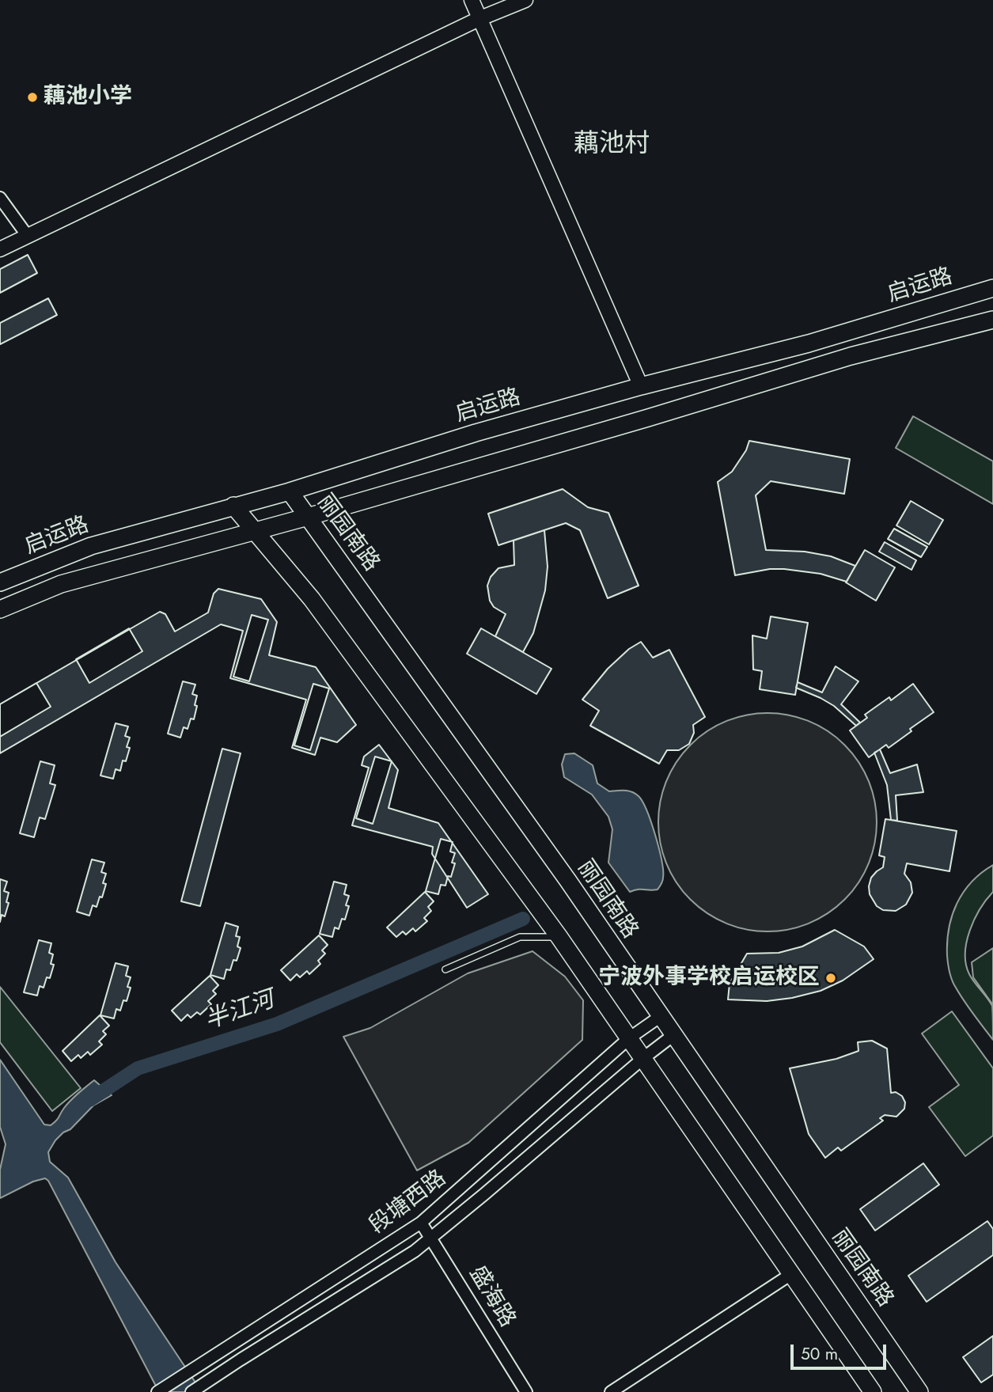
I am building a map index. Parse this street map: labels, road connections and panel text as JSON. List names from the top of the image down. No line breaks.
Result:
{"streets":{"main road":["启运路","丽园南路"],"street":["段塘西路","盛海路"]},"crossings":[["启运路","丽园南路"],["丽园南路","段塘西路"],["段塘西路","盛海路"]],"districts":["藕池村"],"water":["半江河"],"places":["藕池小学","宁波外事学校启运校区"],"scale_bar":"50 m"}
